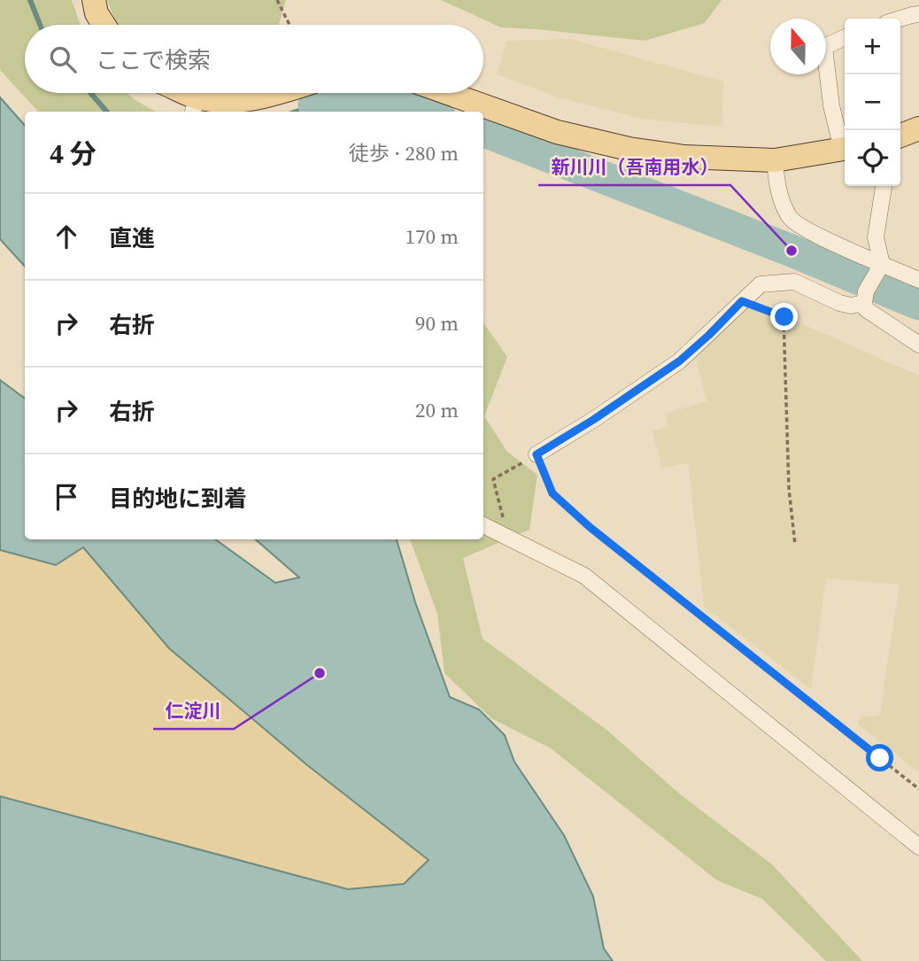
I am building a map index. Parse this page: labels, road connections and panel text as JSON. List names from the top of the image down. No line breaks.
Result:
{"places":["新川川（吾南用水）","仁淀川"],"north":"top","page":{"map_buttons":["+","−"],"search":"ここで検索","heading":["4 分","徒歩 · 280 m"],"list":[["直進","170 m"],["右折","90 m"],["右折","20 m"],"目的地に到着"]}}
